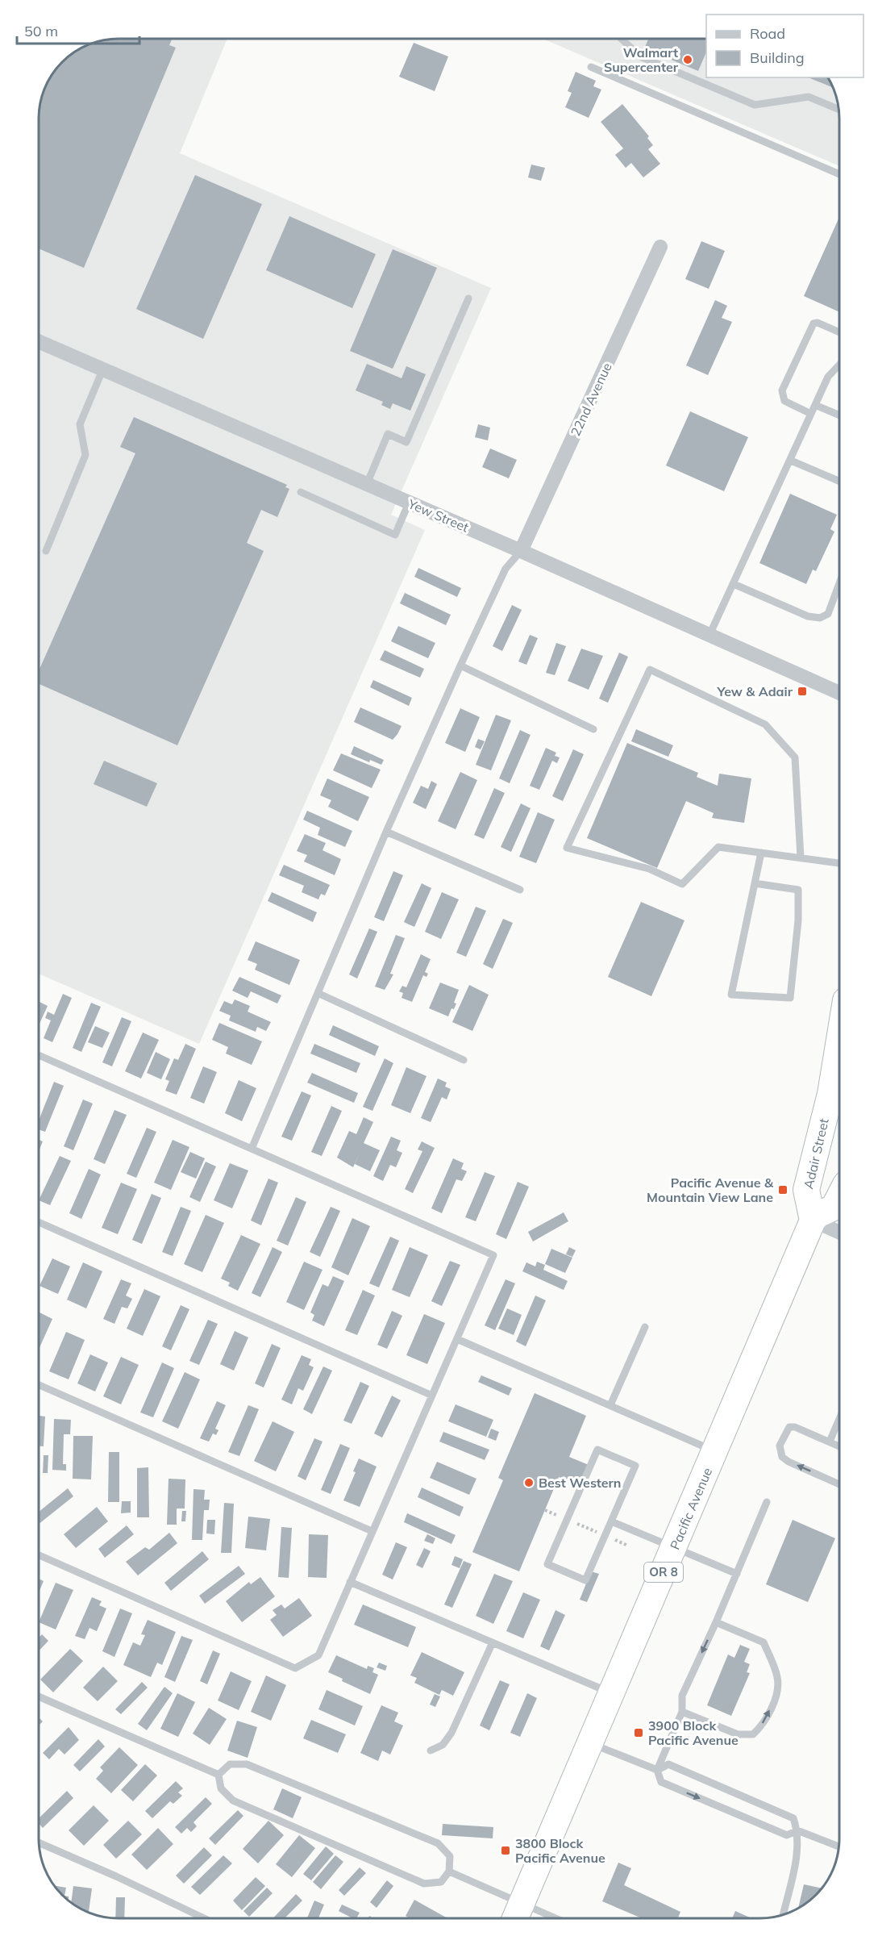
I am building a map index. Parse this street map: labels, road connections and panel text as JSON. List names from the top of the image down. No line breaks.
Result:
{"streets":{"highway":["Adair Street","Pacific Avenue","OR 8"],"street":["22nd Avenue","Yew Street"]},"crossings":[["22nd Avenue","Yew Street"],["Adair Street","Pacific Avenue"]],"places":{"other":["Walmart Supercenter","Best Western"],"transit":["Yew & Adair","Pacific Avenue & Mountain View Lane","3900 Block Pacific Avenue","3800 Block Pacific Avenue"]},"legend":["Road","Building"],"scale_bar":"50 m"}
